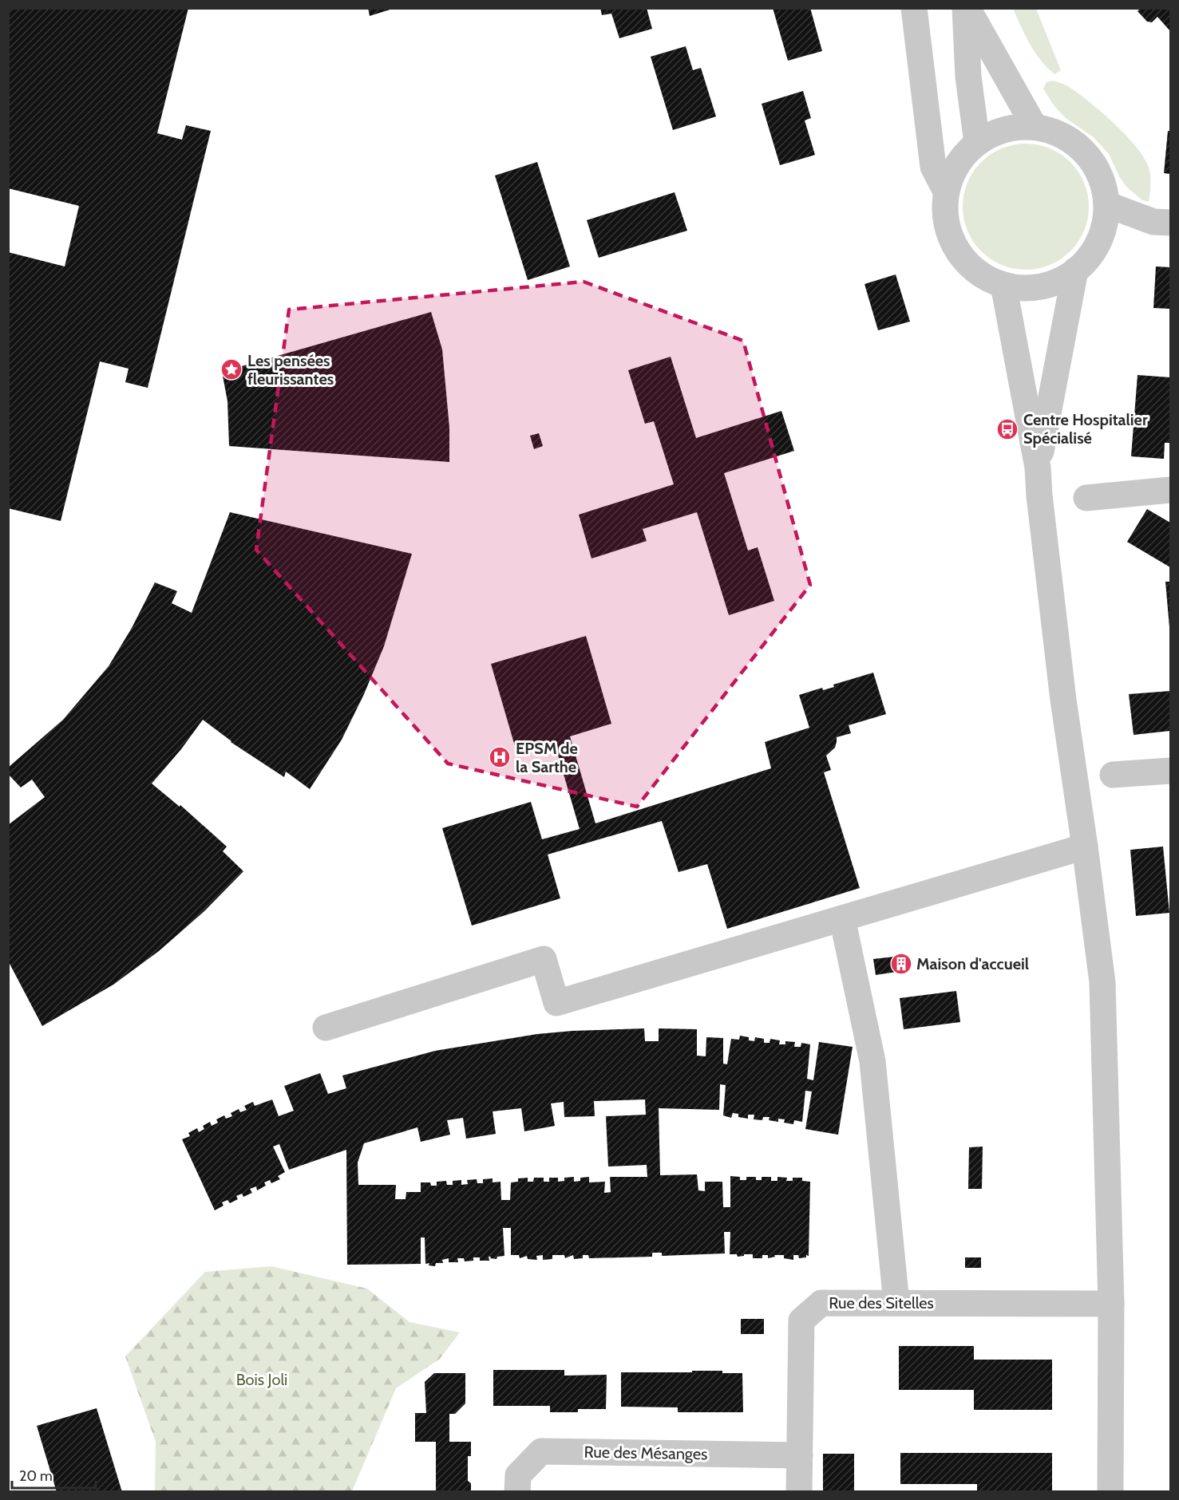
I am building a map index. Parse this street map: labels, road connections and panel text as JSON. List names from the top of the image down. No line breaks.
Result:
{"streets":{"street":["Rue des Sitelles","Rue des Mésanges"]},"crossings":[["Rue des Sitelles","Rue des Mésanges"]],"parks":["Bois Joli"],"places":{"place":["Les pensées fleurissantes"],"bus stop":["Centre Hospitalier Spécialisé"],"hospital":["EPSM de la Sarthe"],"building":["Maison d'accueil"]},"scale_bar":"20 m"}
